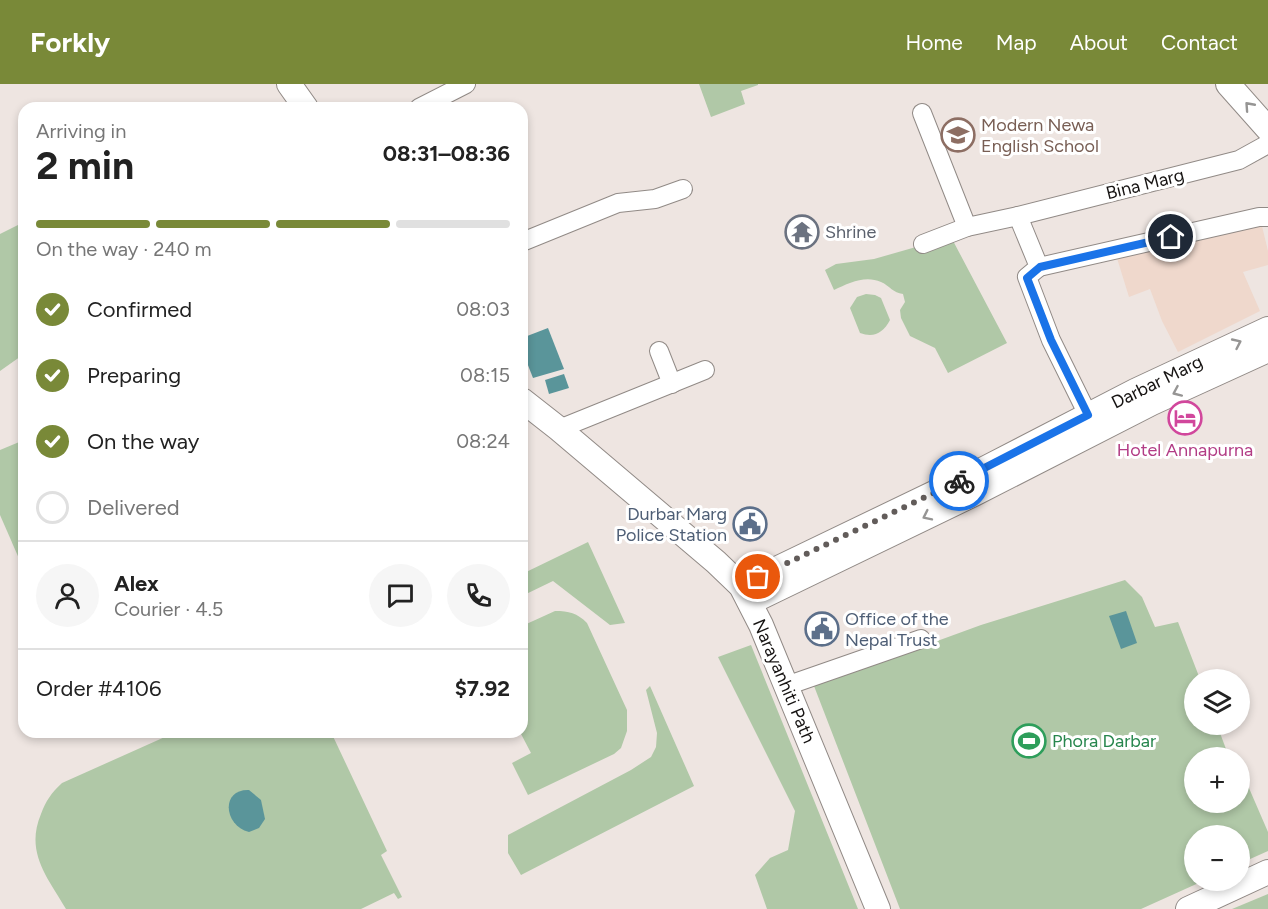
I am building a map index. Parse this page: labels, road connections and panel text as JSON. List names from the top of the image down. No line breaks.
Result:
{"streets":{"main road":["Darbar Marg","Narayanhiti Path"],"street":["Bina Marg"]},"places":{"school or university":["Modern Newa English School"],"temple":["Shrine"],"hotel":["Hotel Annapurna"],"public building":["Durbar Marg Police Station","Office of the Nepal Trust"],"sports":["Phora Darbar"]},"page":{"header":"Forkly","nav":["Home","Map","About","Contact"],"heading":["2 min","Arriving in","08:31–08:36"],"panel":["Alex","Courier · 4.5","Order #4106","$7.92"],"bar":"On the way · 240 m","list":[["Confirmed","08:03"],["Preparing","08:15"],["On the way","08:24"],"Delivered"],"map_buttons":["+","−"]}}
